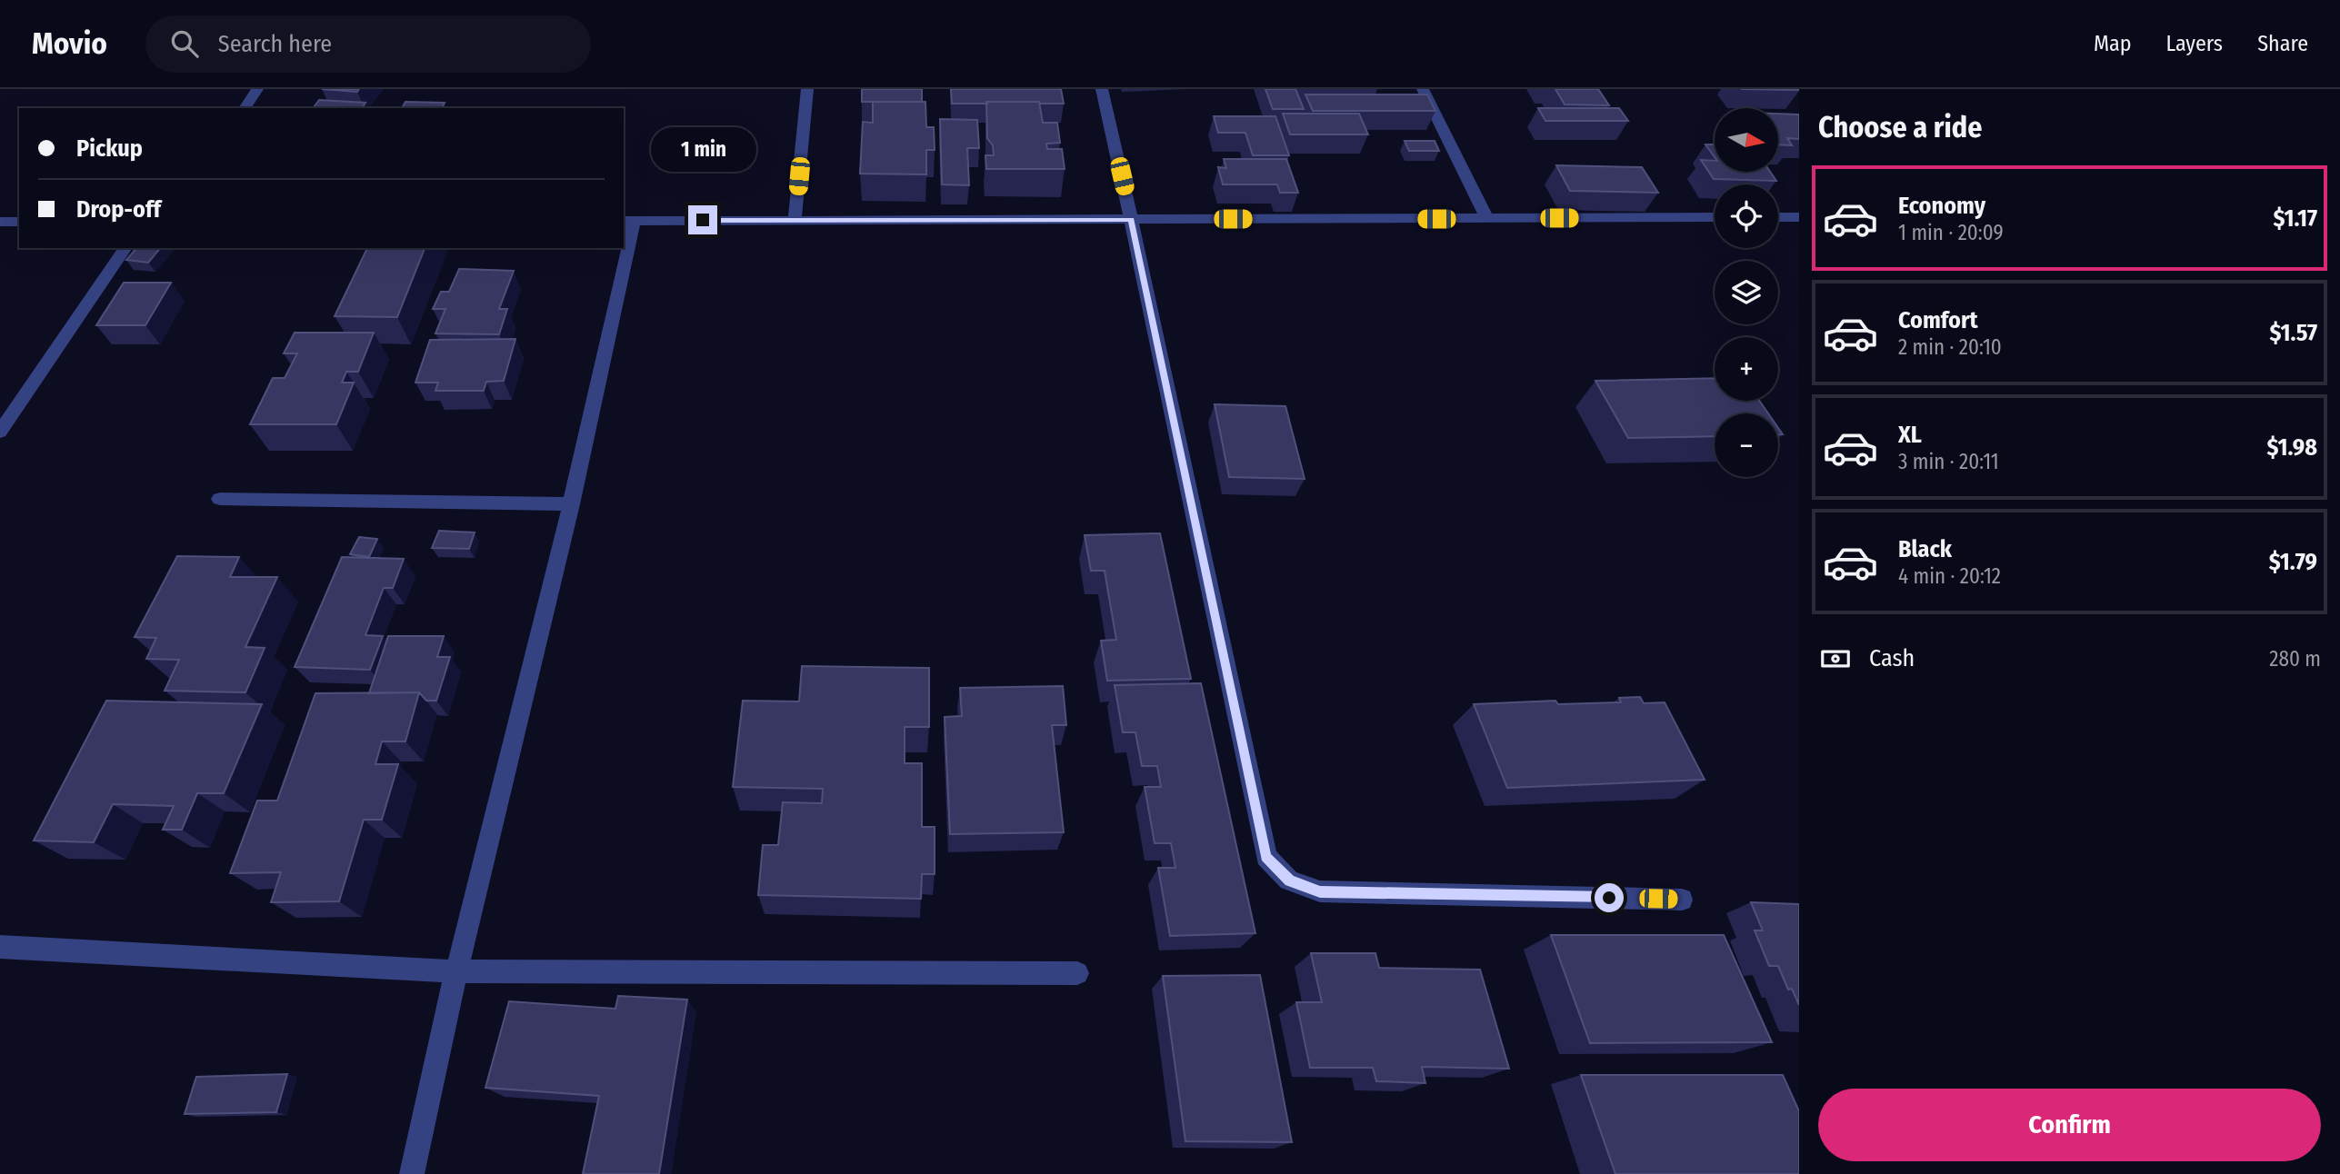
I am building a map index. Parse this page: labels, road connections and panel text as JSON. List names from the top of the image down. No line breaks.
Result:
{"north":"right","page":{"header":"Movio","search":"Search here","nav":["Map","Layers","Share"],"heading":"Choose a ride","map_buttons":["+","−"],"banner":["Pickup","Drop-off"],"bubble":"1 min","list":[{"name":"Economy","note":"1 min · 20:09","value":"$1.17"},{"name":"Comfort","note":"2 min · 20:10","value":"$1.57"},{"name":"XL","note":"3 min · 20:11","value":"$1.98"},{"name":"Black","note":"4 min · 20:12","value":"$1.79"}],"pay":["Cash","280 m"],"buttons":"Confirm"}}
